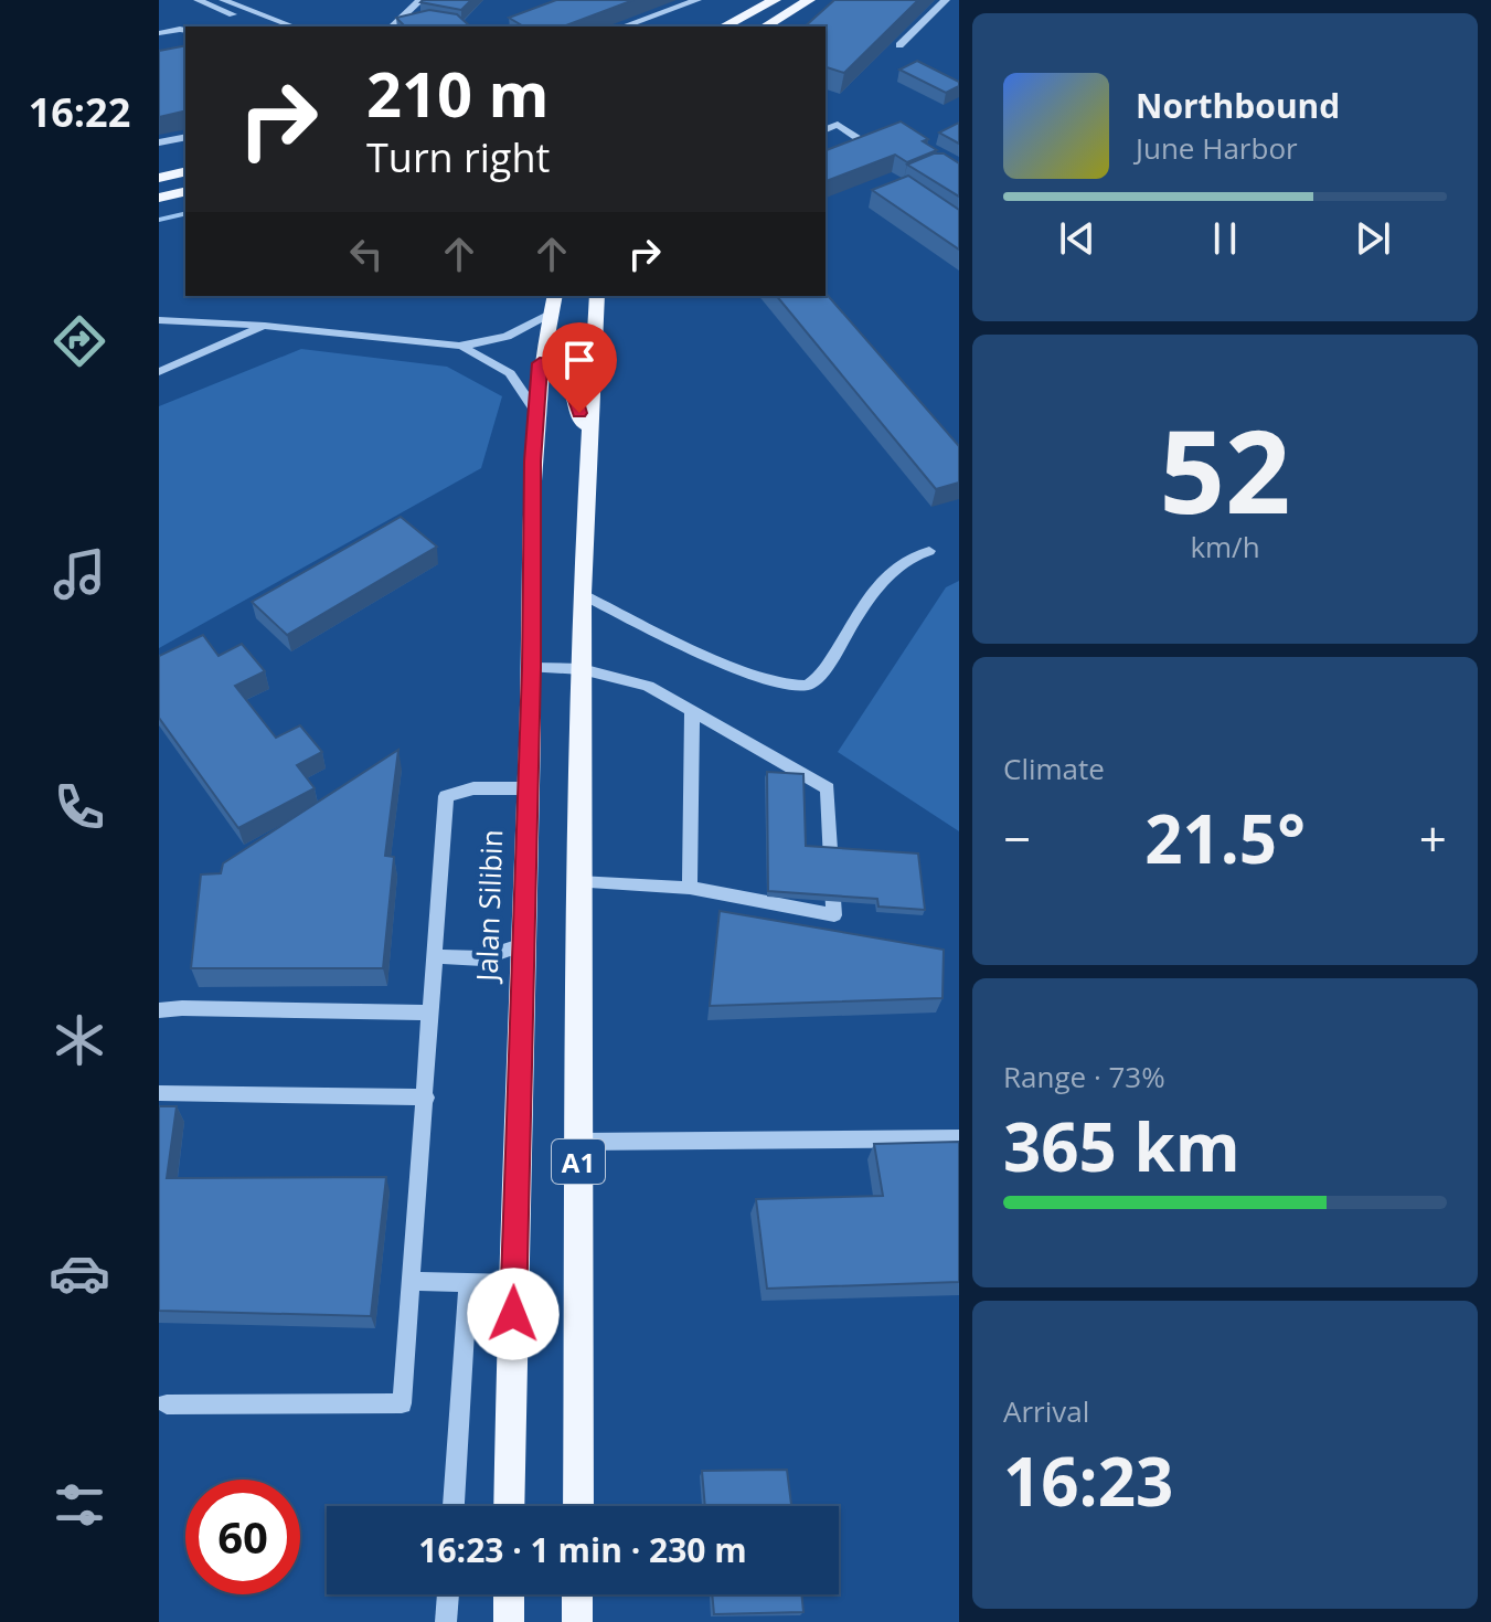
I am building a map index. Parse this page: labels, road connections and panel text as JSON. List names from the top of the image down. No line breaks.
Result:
{"streets":{"main road":["Jalan Silibin","A1"]},"page":{"tabs":"16:22","turn":["210 m","Turn right"],"song":["Northbound","June Harbor"],"tile":[["52","km/h"],"Climate",["Range · 73%","365 km"],["Arrival","16:23"]],"heat":["−","21.5°","+"],"limit":"60","trip":"16:23 · 1 min · 230 m"}}
